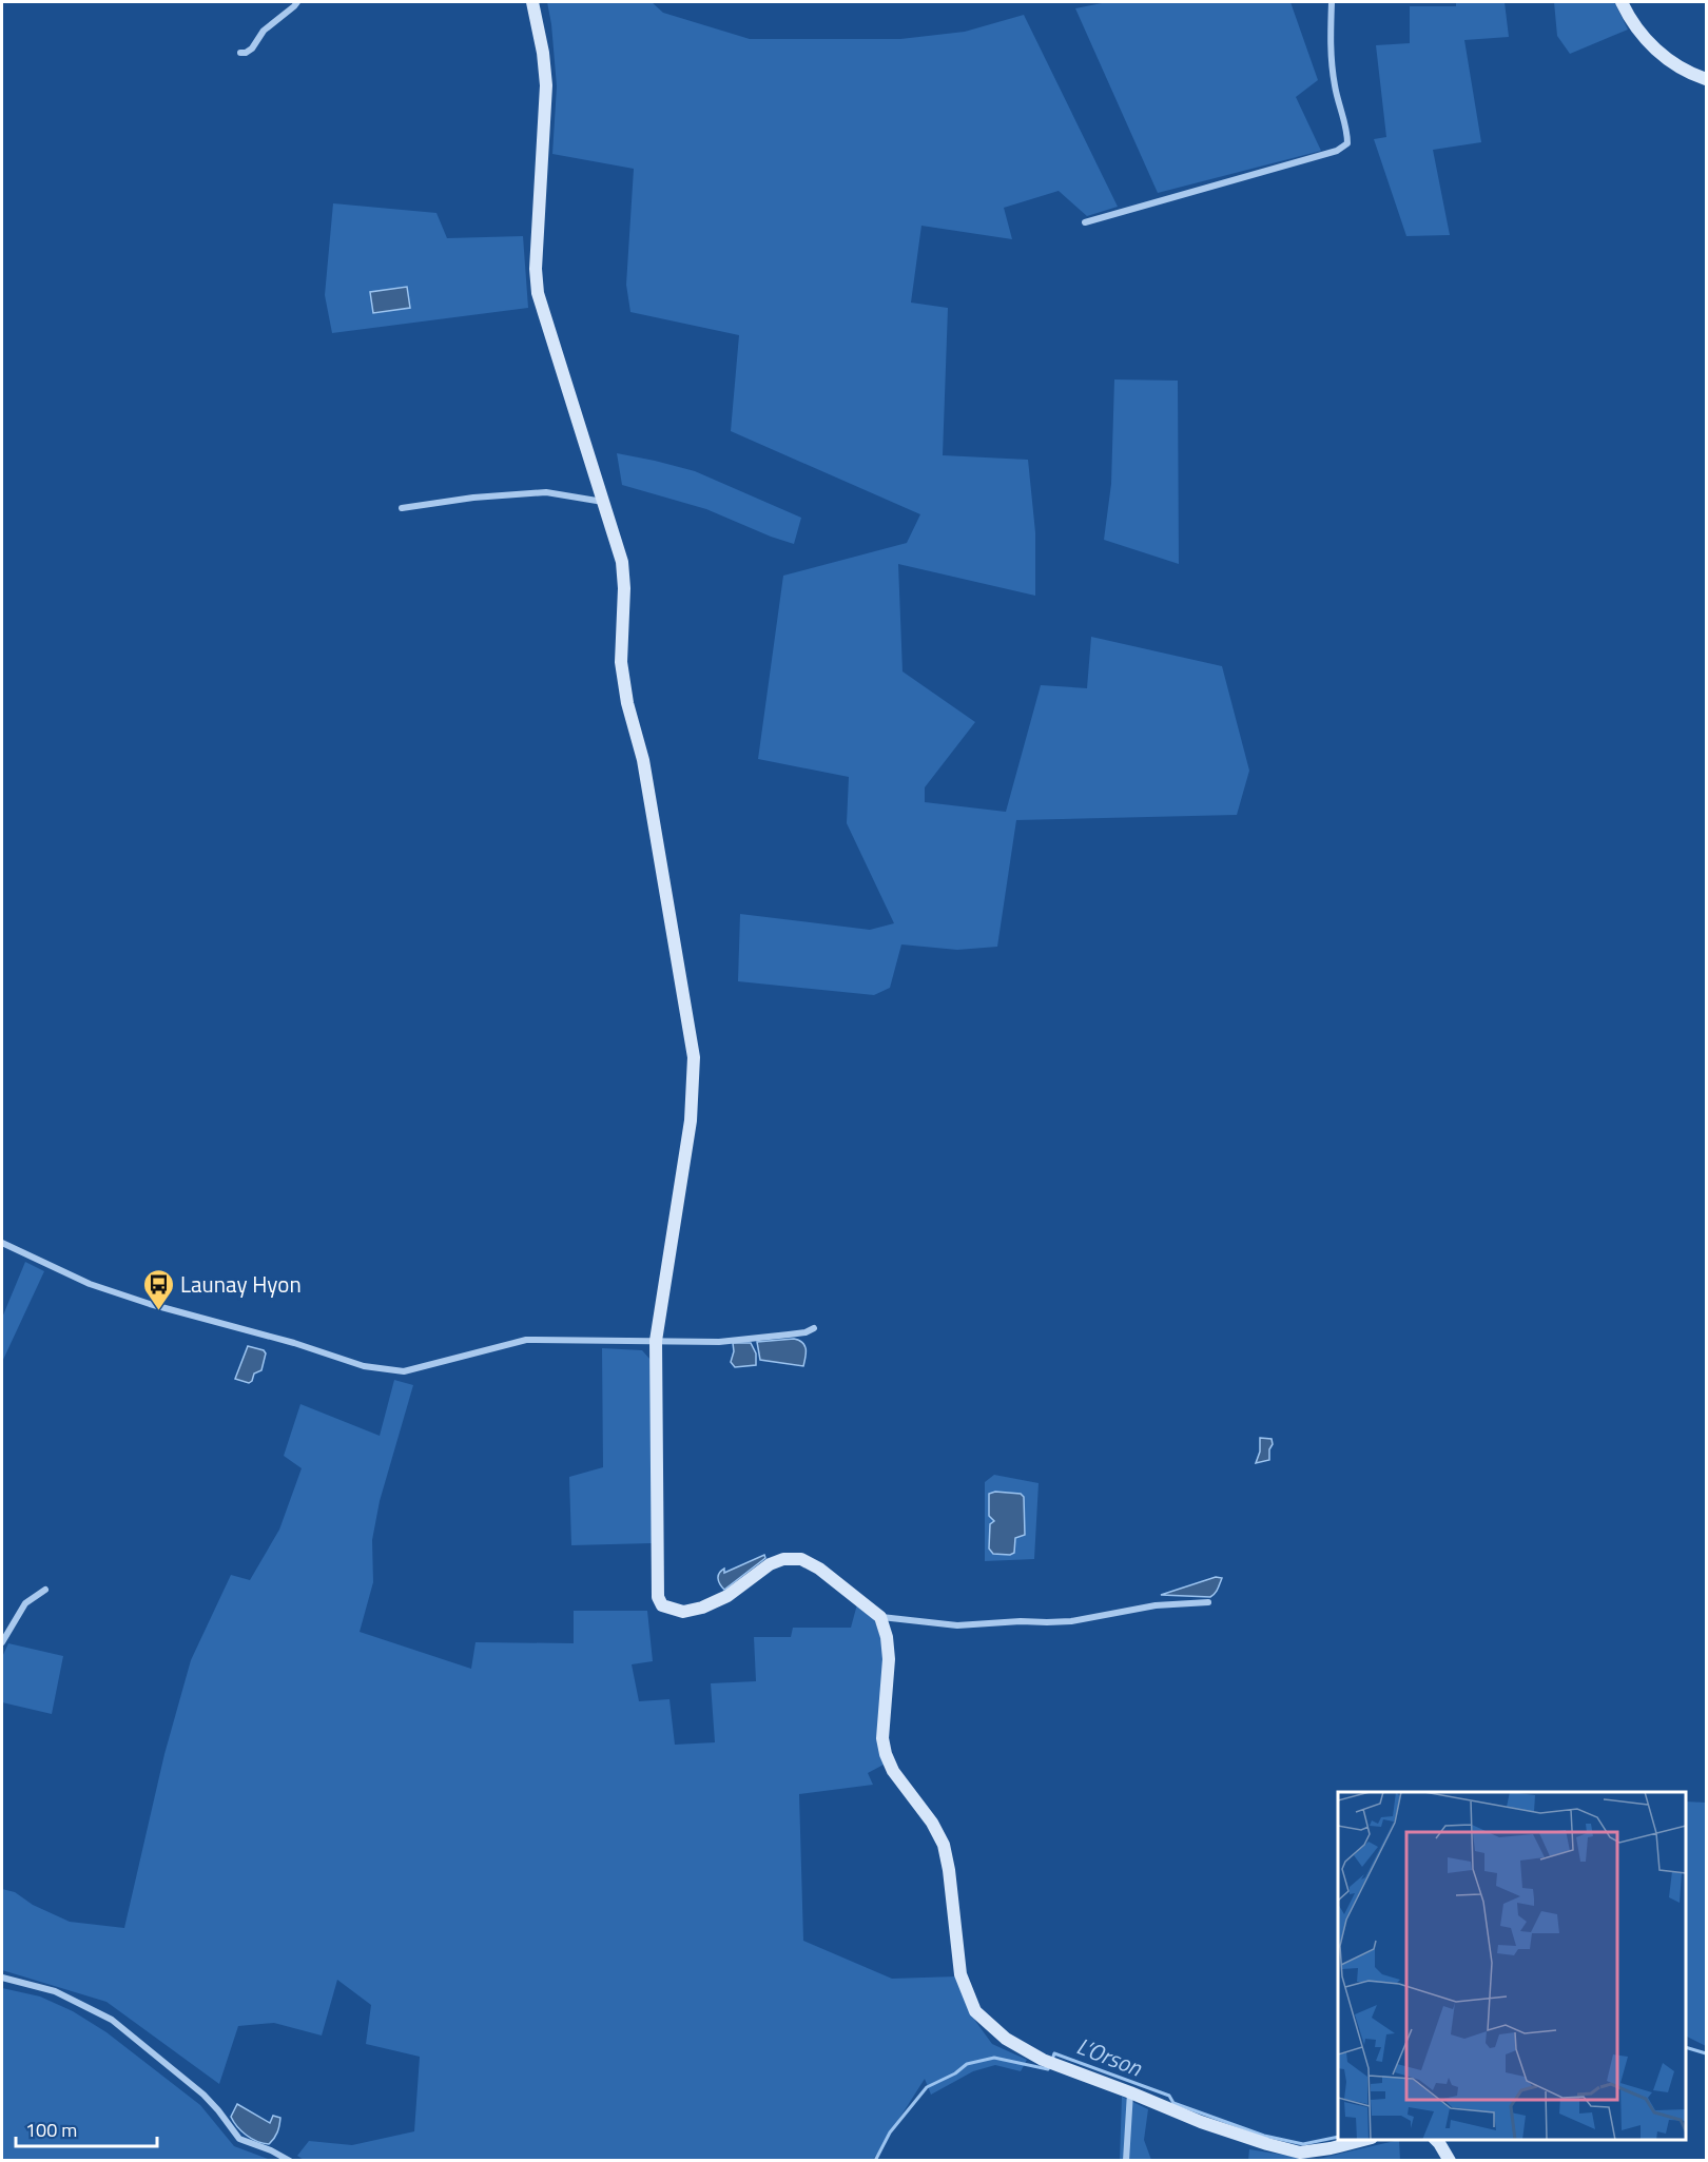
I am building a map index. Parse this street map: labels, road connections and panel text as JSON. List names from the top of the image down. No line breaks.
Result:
{"water":["L’Orson"],"places":{"bus stop":["Launay Hyon"]},"scale_bar":"100 m"}
